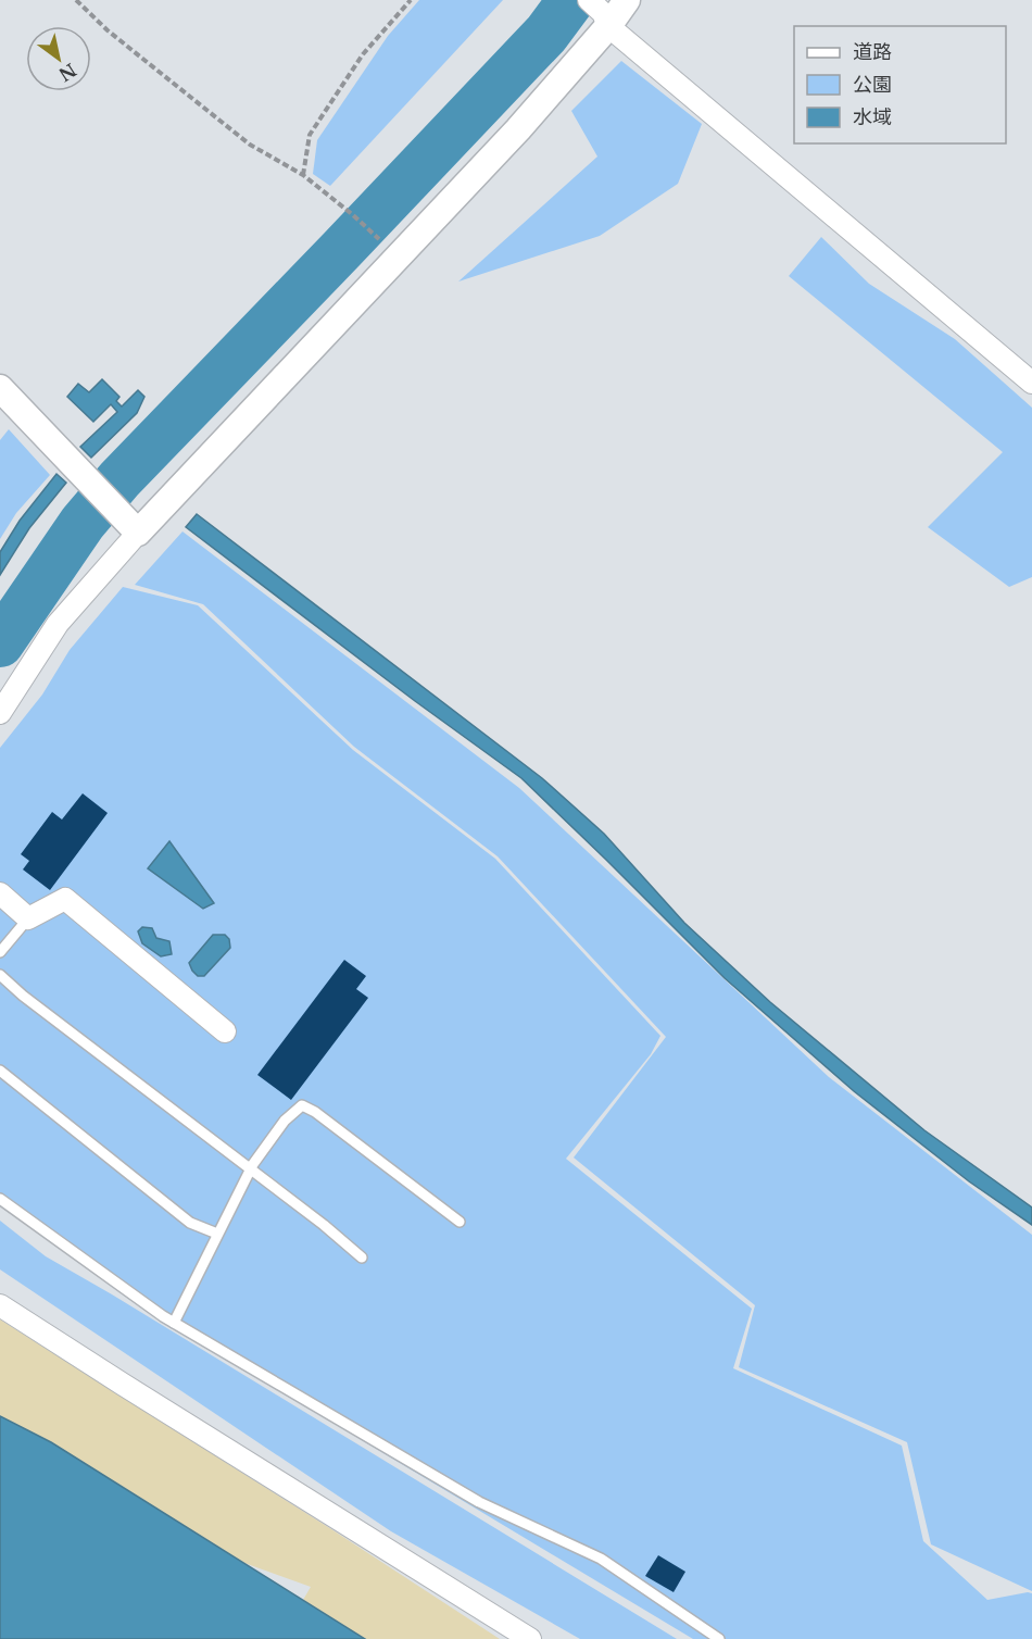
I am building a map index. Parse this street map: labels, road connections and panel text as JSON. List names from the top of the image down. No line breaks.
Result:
{"legend":["道路","公園","水域"],"north":"bottom right"}
